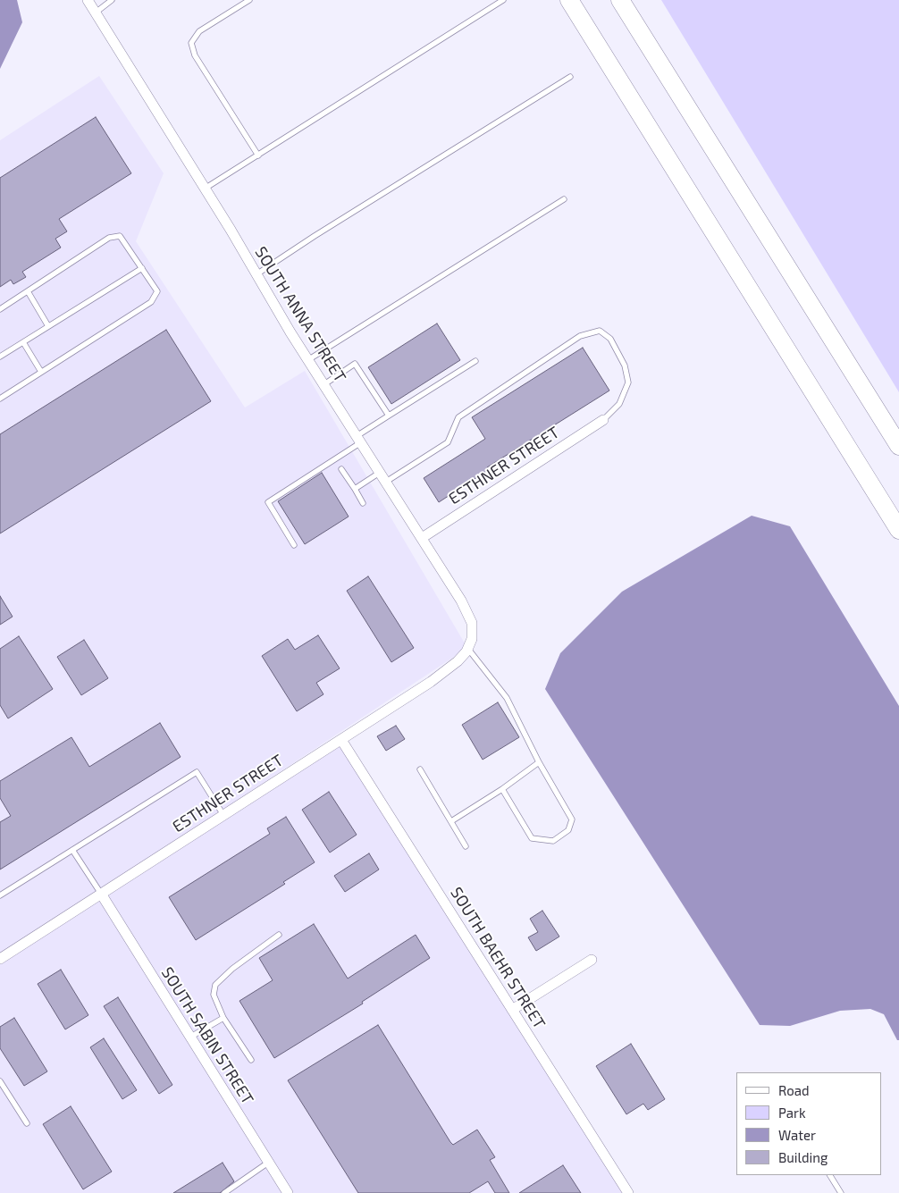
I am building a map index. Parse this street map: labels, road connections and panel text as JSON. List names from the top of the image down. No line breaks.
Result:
{"streets":{"street":["SOUTH ANNA STREET","ESTHNER STREET","SOUTH BAEHR STREET","SOUTH SABIN STREET"]},"crossings":[["SOUTH ANNA STREET","ESTHNER STREET"],["ESTHNER STREET","SOUTH BAEHR STREET"],["ESTHNER STREET","SOUTH SABIN STREET"]],"legend":["Road","Park","Water","Building"]}
